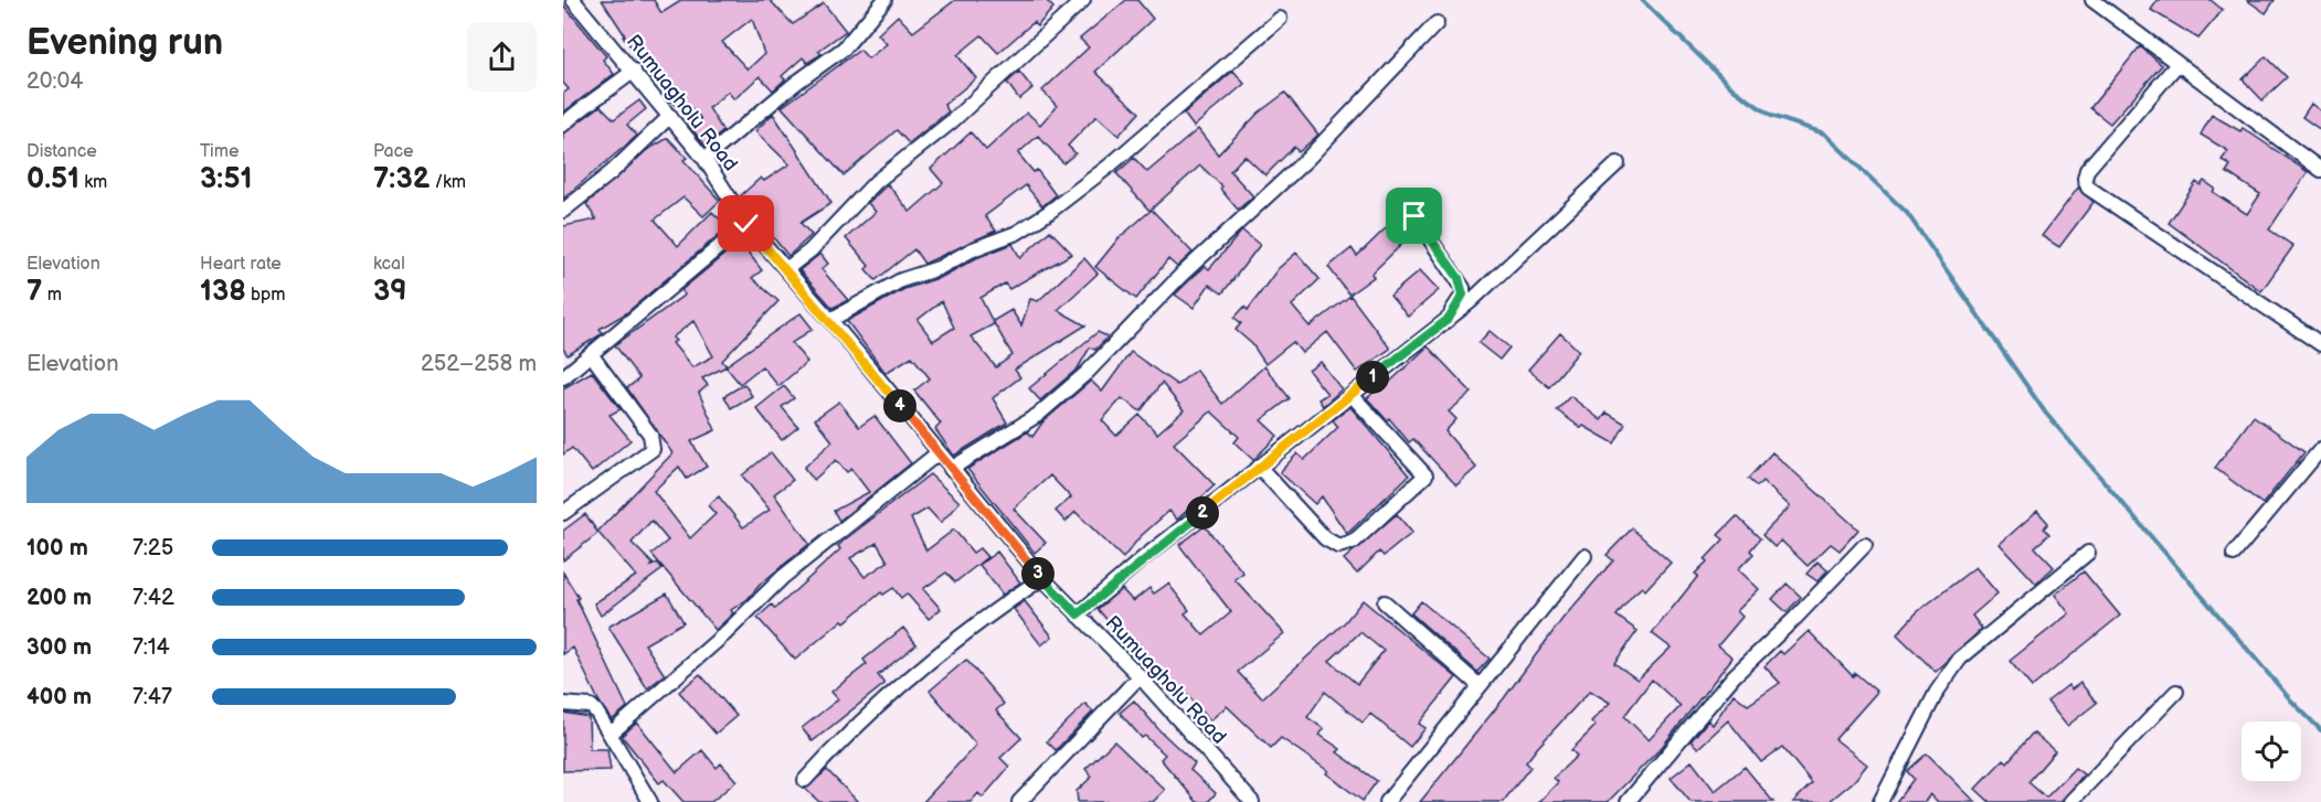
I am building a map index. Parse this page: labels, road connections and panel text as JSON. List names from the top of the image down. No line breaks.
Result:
{"streets":{"street":["Rumuagholu Road"]},"page":{"heading":["Evening run","20:04"],"stats":[["Distance","0.51 km"],["Time","3:51"],["Pace","7:32 /km"],["Elevation","7 m"],["Heart rate","138 bpm"],["kcal","39"]],"chart":["Elevation","252–258 m"],"pins":["1","4","2","3"],"list":[{"name":"100 m","note":"7:25"},{"name":"200 m","note":"7:42"},{"name":"300 m","note":"7:14"},{"name":"400 m","note":"7:47"}]}}
